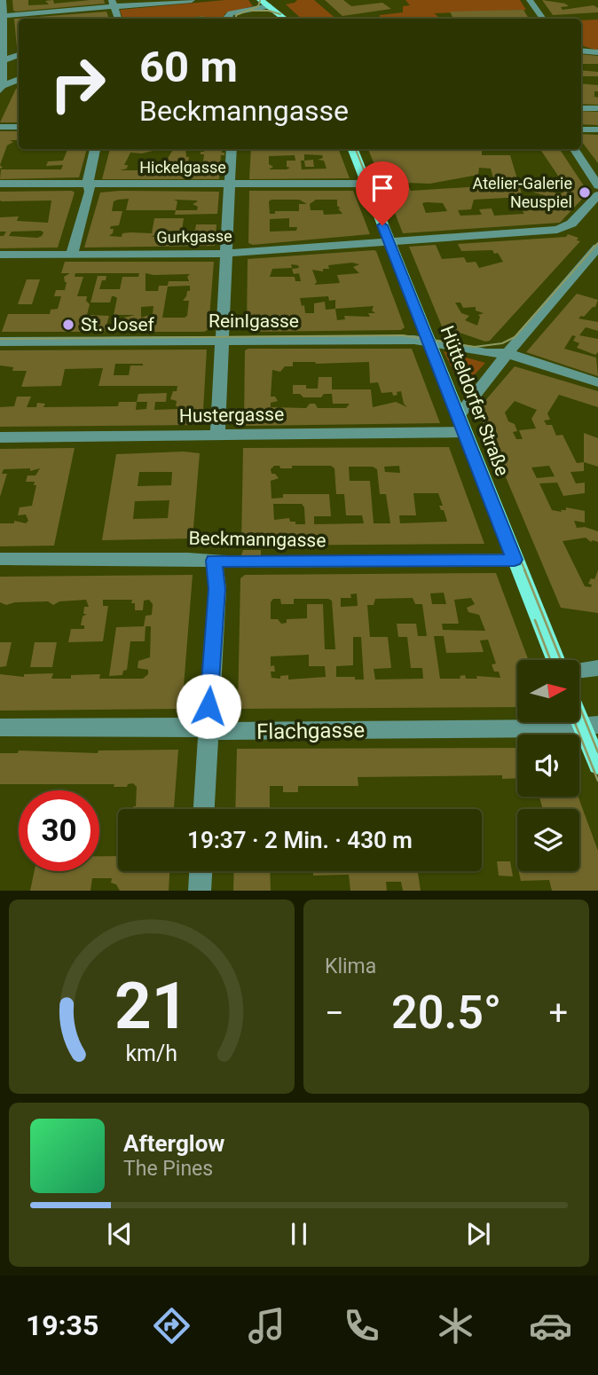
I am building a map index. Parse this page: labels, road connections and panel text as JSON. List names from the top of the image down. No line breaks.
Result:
{"streets":{"main road":["Hütteldorfer Straße"],"street":["Hickelgasse","Gurkgasse","Reinlgasse","Hustergasse","Beckmanngasse","Flachgasse"]},"crossings":[["Hickelgasse","Hütteldorfer Straße"],["Gurkgasse","Hütteldorfer Straße"],["Reinlgasse","Hütteldorfer Straße"],["Hütteldorfer Straße","Hustergasse"],["Hütteldorfer Straße","Beckmanngasse"]],"places":["Atelier-Galerie Neuspiel","St. Josef"],"north":"right","page":{"turn":["60 m","Beckmanngasse"],"limit":"30","trip":"19:37 · 2 Min. · 430 m","tile":"Klima","heat":["−","20.5°","+"],"song":["Afterglow","The Pines"],"tabs":"19:35","gauge":["21","km/h"]}}
